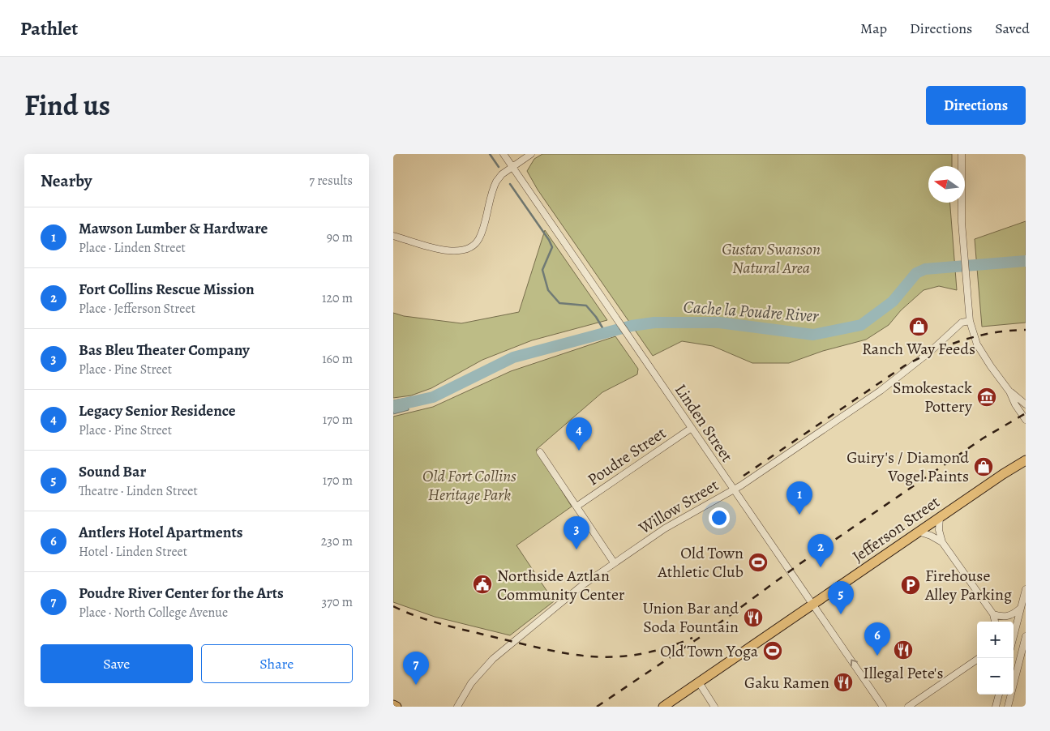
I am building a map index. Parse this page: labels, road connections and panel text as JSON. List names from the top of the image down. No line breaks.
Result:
{"streets":{"highway":["Jefferson Street"],"street":["Linden Street","Poudre Street","Willow Street"]},"crossings":[["Linden Street","Poudre Street"],["Linden Street","Willow Street"],["Linden Street","Jefferson Street"]],"water":["Cache la Poudre River"],"parks":["Gustav Swanson Natural Area","Old Fort Collins Heritage Park"],"places":{"shop":["Ranch Way Feeds","Guiry's / Diamond Vogel Paints"],"museum":["Smokestack Pottery"],"sports":["Old Town Athletic Club","Old Town Yoga"],"public building":["Northside Aztlan Community Center"],"parking":["Firehouse Alley Parking"],"restaurant":["Union Bar and Soda Fountain","Illegal Pete's","Gaku Ramen"]},"north":"left","page":{"header":"Pathlet","nav":["Map","Directions","Saved"],"title":"Find us","buttons":["Directions",["Save","Share"]],"heading":["Nearby","7 results"],"list":[{"mark":"1","name":"Mawson Lumber & Hardware","note":"Place · Linden Street","value":"90 m"},{"mark":"2","name":"Fort Collins Rescue Mission","note":"Place · Jefferson Street","value":"120 m"},{"mark":"3","name":"Bas Bleu Theater Company","note":"Place · Pine Street","value":"160 m"},{"mark":"4","name":"Legacy Senior Residence","note":"Place · Pine Street","value":"170 m"},{"mark":"5","name":"Sound Bar","note":"Theatre · Linden Street","value":"170 m"},{"mark":"6","name":"Antlers Hotel Apartments","note":"Hotel · Linden Street","value":"230 m"},{"mark":"7","name":"Poudre River Center for the Arts","note":"Place · North College Avenue","value":"370 m"}],"pins":["4","1","3","2","5","6","7"],"map_buttons":["+","−"]}}
